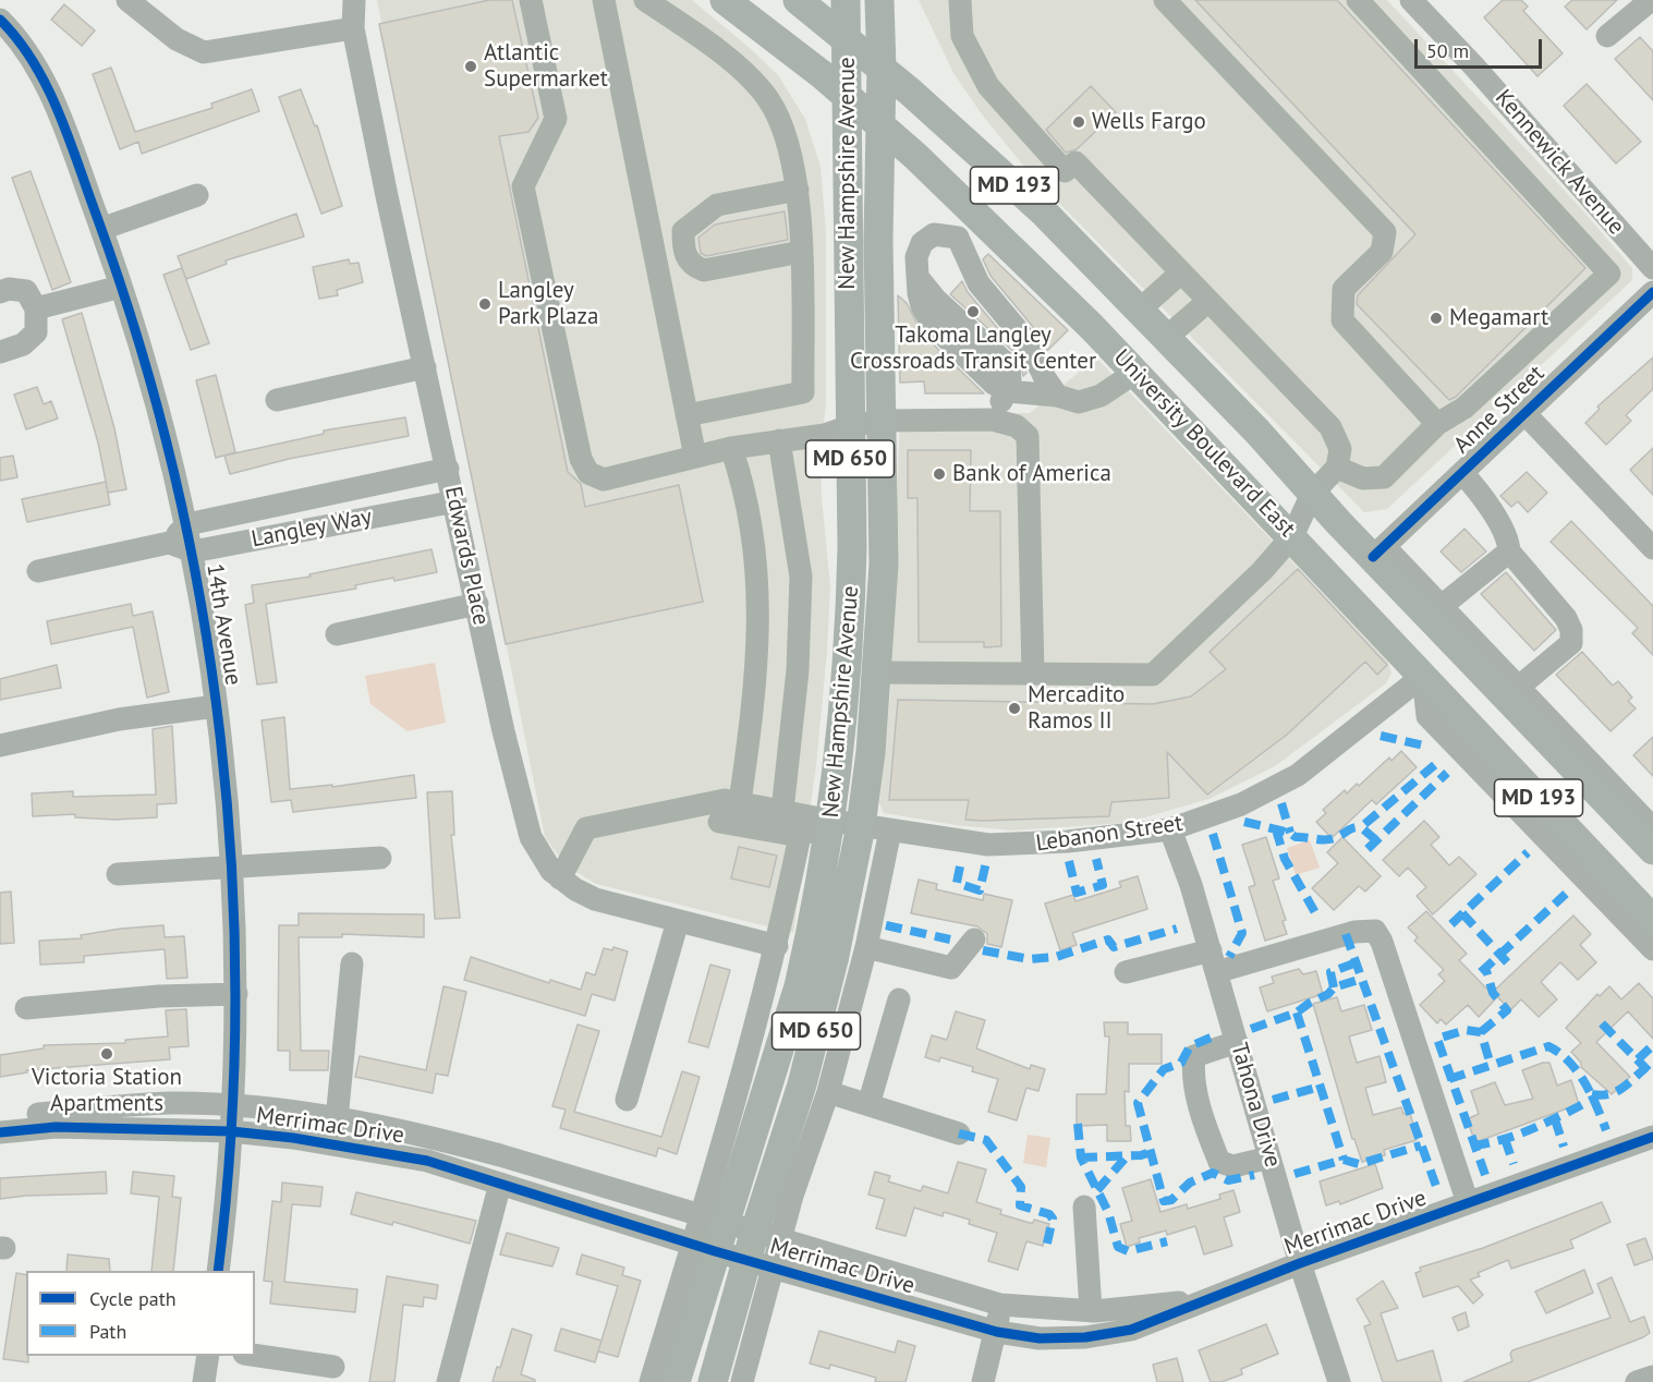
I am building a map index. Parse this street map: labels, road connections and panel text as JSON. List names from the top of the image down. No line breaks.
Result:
{"streets":{"main road":["New Hampshire Avenue","MD 193","University Boulevard East","MD 650"],"street":["Kennewick Avenue","Anne Street","Langley Way","Edwards Place","14th Avenue","Lebanon Street","Tahona Drive","Merrimac Drive"]},"crossings":[["New Hampshire Avenue","University Boulevard East"],["New Hampshire Avenue","Lebanon Street"],["New Hampshire Avenue","Merrimac Drive"],["Anne Street","University Boulevard East"],["University Boulevard East","Lebanon Street"],["Langley Way","Edwards Place"],["Langley Way","14th Avenue"],["Edwards Place","Lebanon Street"],["14th Avenue","Merrimac Drive"],["Lebanon Street","Tahona Drive"],["Tahona Drive","Merrimac Drive"]],"places":["Atlantic Supermarket","Wells Fargo","Langley Park Plaza","Takoma Langley Crossroads Transit Center","Megamart","Bank of America","Mercadito Ramos II","Victoria Station Apartments"],"legend":["Cycle path","Path"],"scale_bar":"50 m"}
